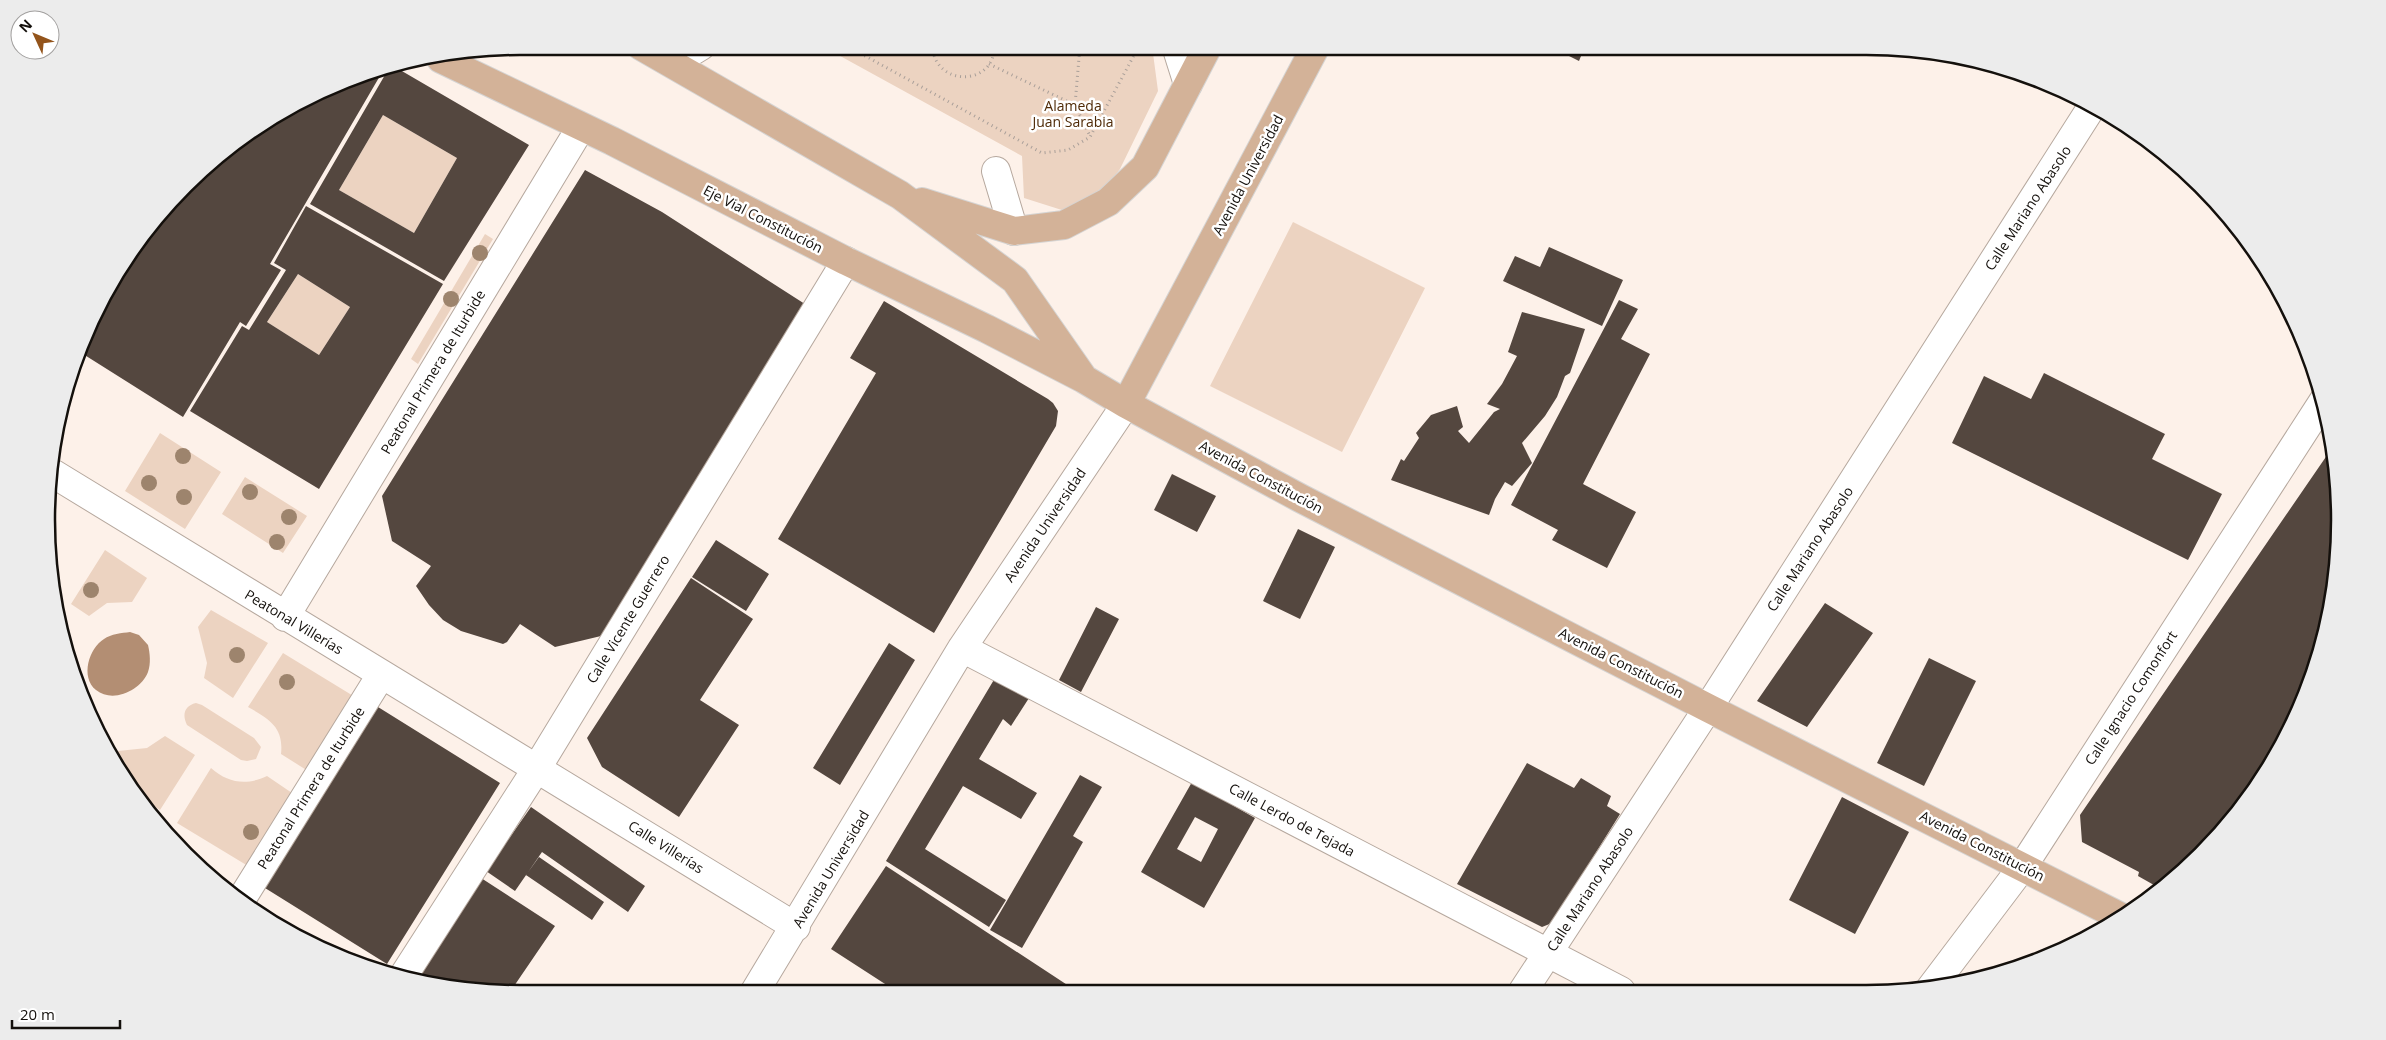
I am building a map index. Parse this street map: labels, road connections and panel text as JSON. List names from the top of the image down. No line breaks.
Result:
{"streets":{"main road":["Avenida Universidad","Eje Vial Constitución","Avenida Constitución"],"street":["Calle Mariano Abasolo","Peatonal Primera de Iturbide","Calle Vicente Guerrero","Peatonal Villerías","Calle Ignacio Comonfort","Calle Lerdo de Tejada","Calle Villerías"]},"crossings":[["Avenida Universidad","Eje Vial Constitución"],["Avenida Universidad","Avenida Constitución"],["Avenida Universidad","Calle Lerdo de Tejada"],["Avenida Universidad","Calle Villerías"],["Calle Mariano Abasolo","Avenida Constitución"],["Calle Mariano Abasolo","Calle Lerdo de Tejada"],["Eje Vial Constitución","Peatonal Primera de Iturbide"],["Eje Vial Constitución","Avenida Constitución"],["Eje Vial Constitución","Calle Vicente Guerrero"],["Peatonal Primera de Iturbide","Peatonal Villerías"],["Avenida Constitución","Calle Ignacio Comonfort"],["Calle Vicente Guerrero","Peatonal Villerías"],["Calle Vicente Guerrero","Calle Villerías"],["Peatonal Villerías","Calle Villerías"]],"parks":["Alameda Juan Sarabia"],"scale_bar":"20 m","north":"top left"}
